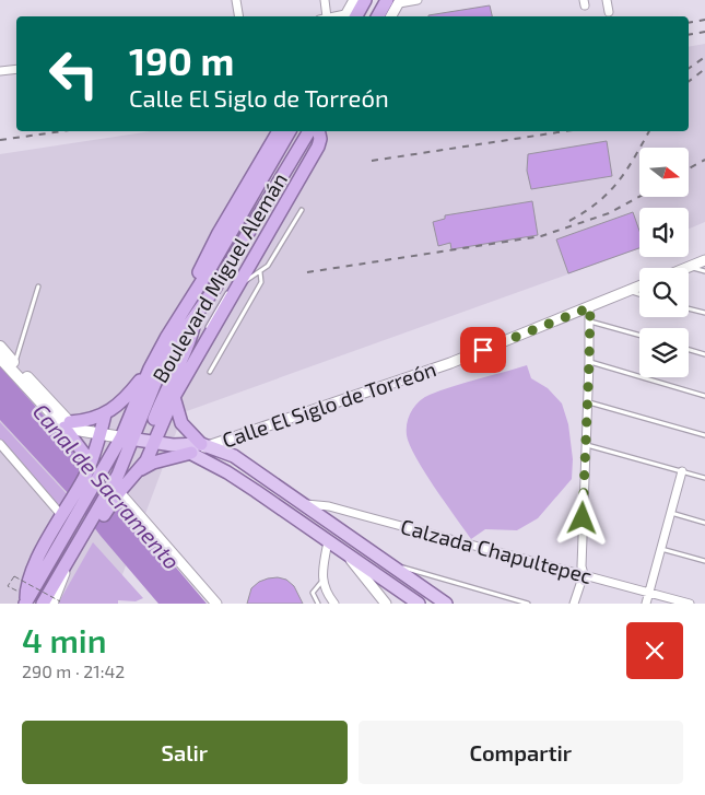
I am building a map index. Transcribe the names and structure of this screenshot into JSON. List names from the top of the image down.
{
  "streets": {
    "highway": ["Boulevard Miguel Alemán"],
    "street": ["Calle El Siglo de Torreón", "Calzada Chapultepec"]
  },
  "water": ["Canal de Sacramento"],
  "north": "right",
  "page": {
    "turn": ["190 m", "Calle El Siglo de Torreón"],
    "heading": ["4 min", "290 m · 21:42"],
    "buttons": ["Salir", "Compartir"]
  }
}
